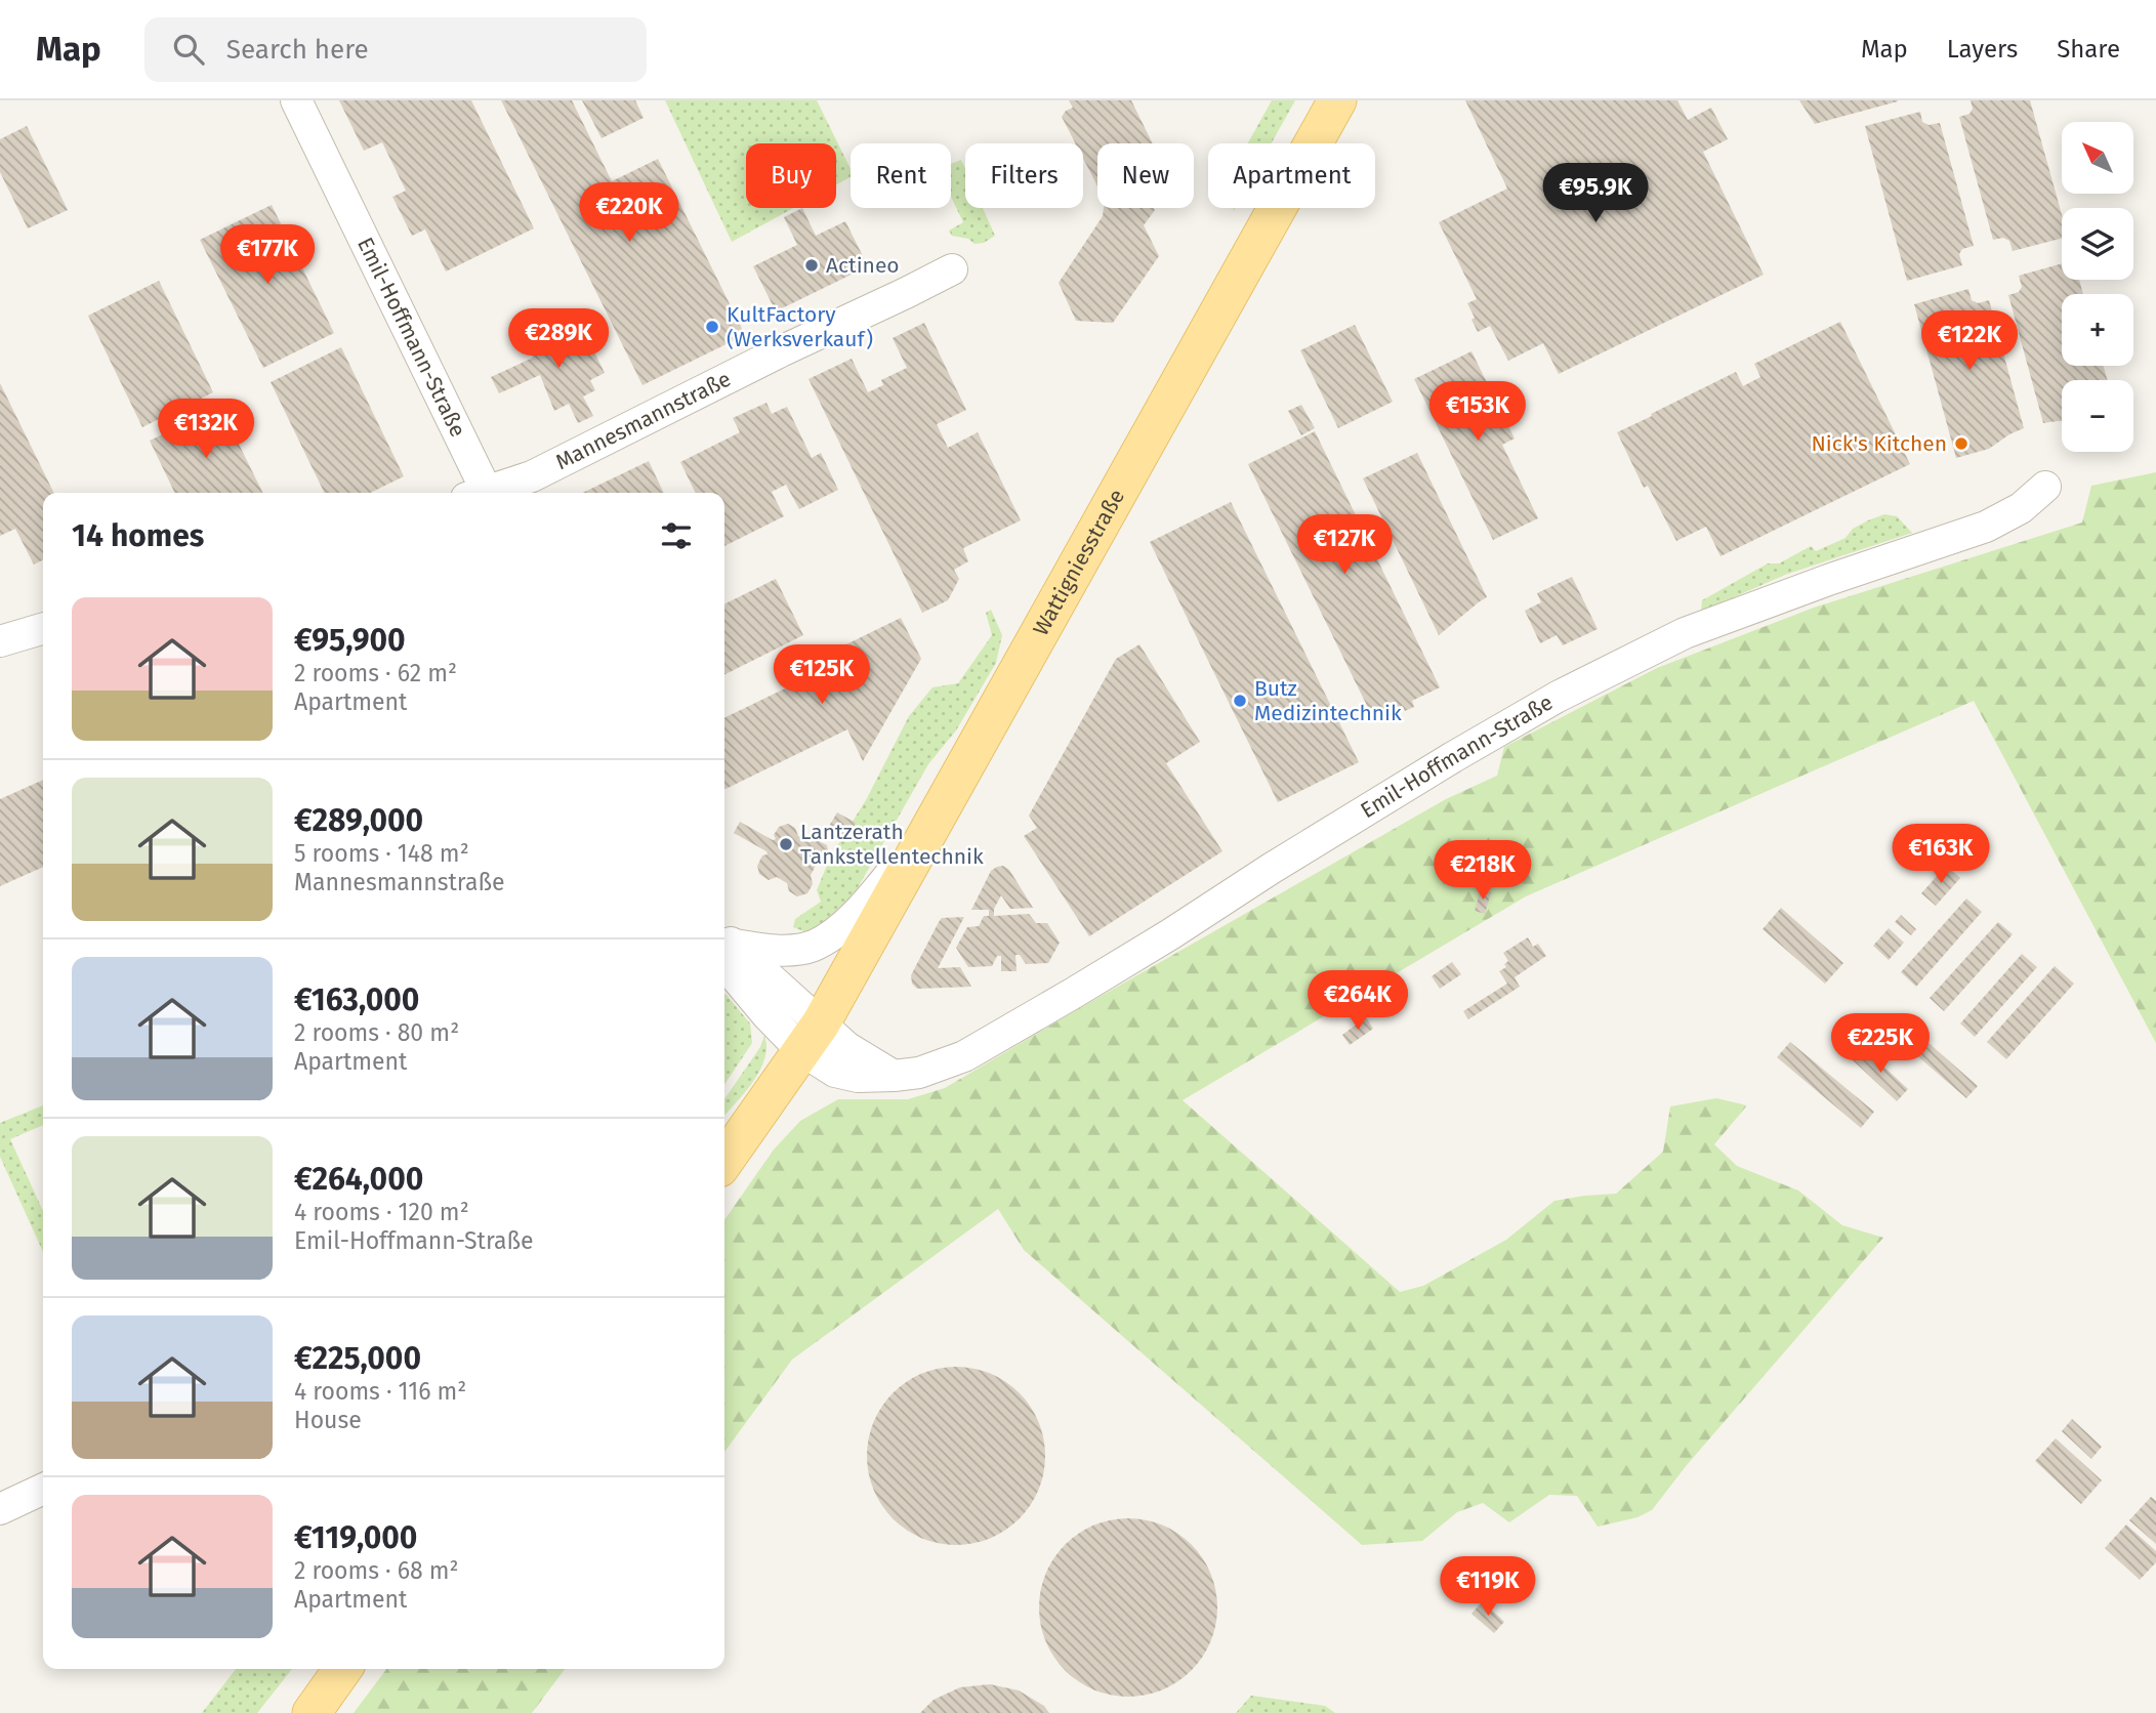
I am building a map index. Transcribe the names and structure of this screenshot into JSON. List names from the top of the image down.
{
  "streets": {
    "main road": ["Wattigniesstraße"],
    "street": ["Emil-Hoffmann-Straße", "Mannesmannstraße"]
  },
  "crossings": [
    ["Emil-Hoffmann-Straße", "Wattigniesstraße"]
  ],
  "places": [
    "Actineo",
    "KultFactory (Werksverkauf)",
    "Nick's Kitchen",
    "Butz Medizintechnik",
    "Lantzerath Tankstellentechnik"
  ],
  "north": "top left",
  "page": {
    "header": "Map",
    "search": "Search here",
    "nav": ["Map", "Layers", "Share"],
    "map_buttons": ["+", "−"],
    "chip": [
      "Buy",
      "Rent",
      "Filters",
      "New",
      "Apartment"
    ],
    "price": [
      "€95.9K",
      "€220K",
      "€177K",
      "€289K",
      "€122K",
      "€153K",
      "€132K",
      "€127K",
      "€125K",
      "€163K",
      "€218K",
      "€264K",
      "€225K",
      "€119K"
    ],
    "heading": "14 homes",
    "list": [
      {
        "name": "€95,900",
        "note": "2 rooms · 62 m² · Apartment"
      },
      {
        "name": "€289,000",
        "note": "5 rooms · 148 m² · Mannesmannstraße"
      },
      {
        "name": "€163,000",
        "note": "2 rooms · 80 m² · Apartment"
      },
      {
        "name": "€264,000",
        "note": "4 rooms · 120 m² · Emil-Hoffmann-Straße"
      },
      {
        "name": "€225,000",
        "note": "4 rooms · 116 m² · House"
      },
      {
        "name": "€119,000",
        "note": "2 rooms · 68 m² · Apartment"
      }
    ]
  }
}
